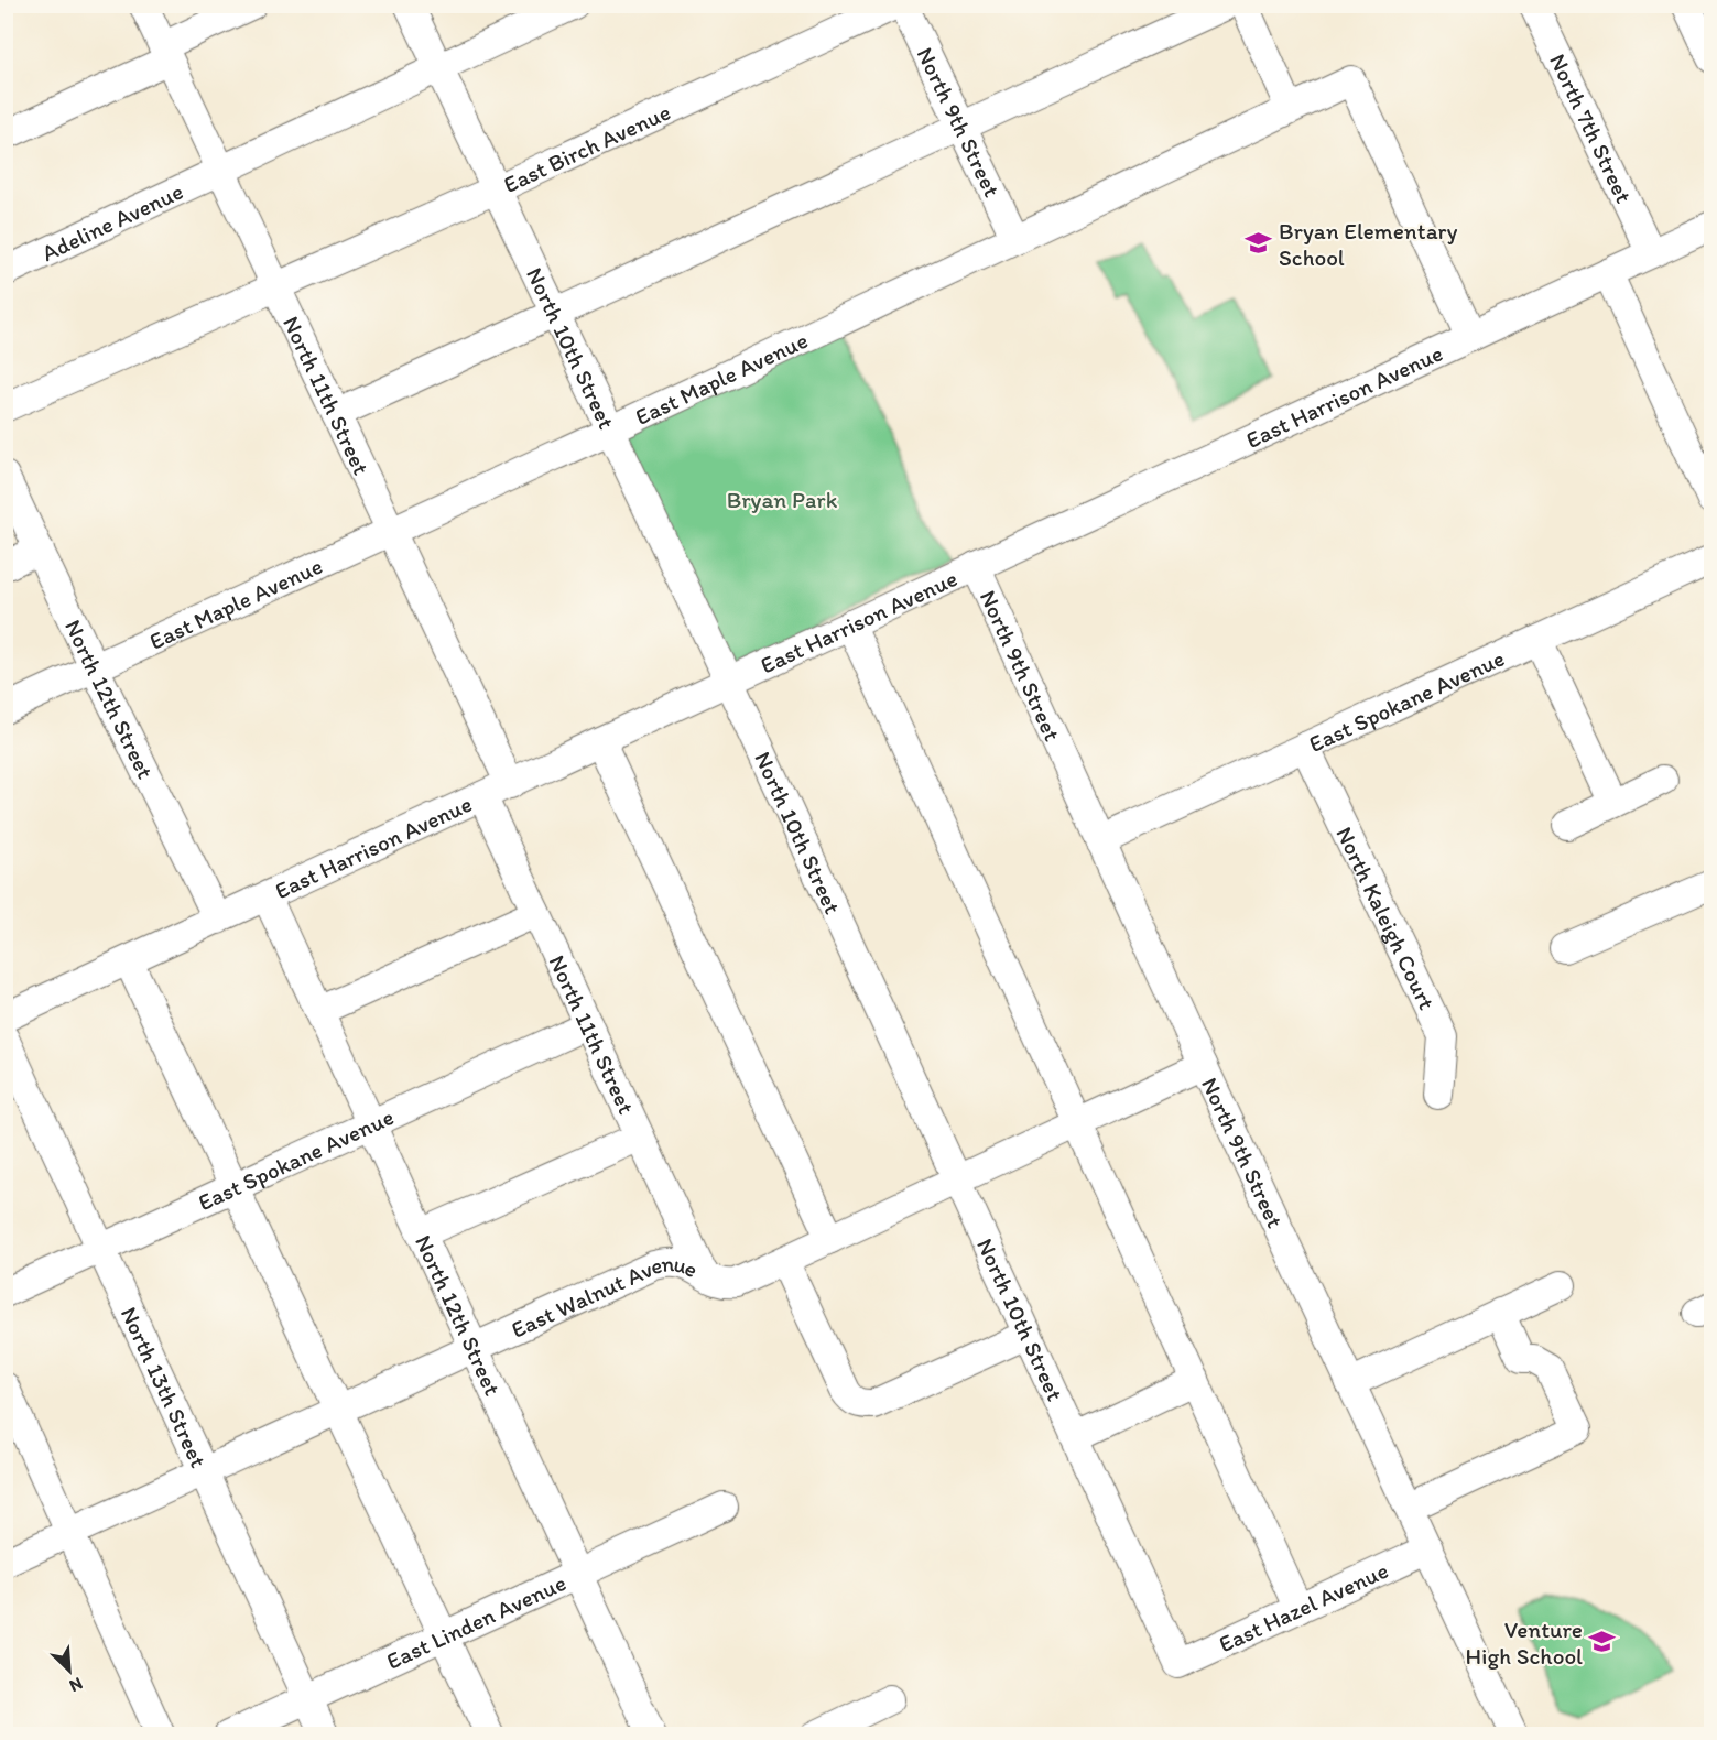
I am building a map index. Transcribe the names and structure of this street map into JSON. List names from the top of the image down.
{
  "streets": {
    "street": [
      "North 9th Street",
      "North 7th Street",
      "East Birch Avenue",
      "Adeline Avenue",
      "North 10th Street",
      "East Maple Avenue",
      "North 11th Street",
      "East Harrison Avenue",
      "North 12th Street",
      "East Spokane Avenue",
      "North Kaleigh Court",
      "East Walnut Avenue",
      "North 13th Street",
      "East Hazel Avenue",
      "East Linden Avenue"
    ]
  },
  "crossings": [
    ["North 9th Street", "East Maple Avenue"],
    ["North 9th Street", "East Harrison Avenue"],
    ["North 9th Street", "East Spokane Avenue"],
    ["North 9th Street", "East Walnut Avenue"],
    ["North 9th Street", "East Hazel Avenue"],
    ["North 7th Street", "East Harrison Avenue"],
    ["East Birch Avenue", "North 10th Street"],
    ["East Birch Avenue", "North 11th Street"],
    ["Adeline Avenue", "North 10th Street"],
    ["Adeline Avenue", "North 11th Street"],
    ["North 10th Street", "East Maple Avenue"],
    ["North 10th Street", "East Harrison Avenue"],
    ["North 10th Street", "East Walnut Avenue"],
    ["North 10th Street", "East Hazel Avenue"],
    ["East Maple Avenue", "North 11th Street"],
    ["East Maple Avenue", "East Harrison Avenue"],
    ["East Maple Avenue", "North 12th Street"],
    ["North 11th Street", "East Harrison Avenue"],
    ["North 11th Street", "East Spokane Avenue"],
    ["North 11th Street", "East Walnut Avenue"],
    ["East Harrison Avenue", "North 12th Street"],
    ["North 12th Street", "East Spokane Avenue"],
    ["North 12th Street", "East Walnut Avenue"],
    ["North 12th Street", "East Linden Avenue"],
    ["East Spokane Avenue", "North Kaleigh Court"],
    ["East Spokane Avenue", "North 13th Street"],
    ["East Walnut Avenue", "North 13th Street"],
    ["North 13th Street", "East Linden Avenue"]
  ],
  "parks": ["Bryan Park"],
  "places": {
    "school or university": ["Bryan Elementary School", "Venture High School"]
  },
  "north": "bottom right"
}
